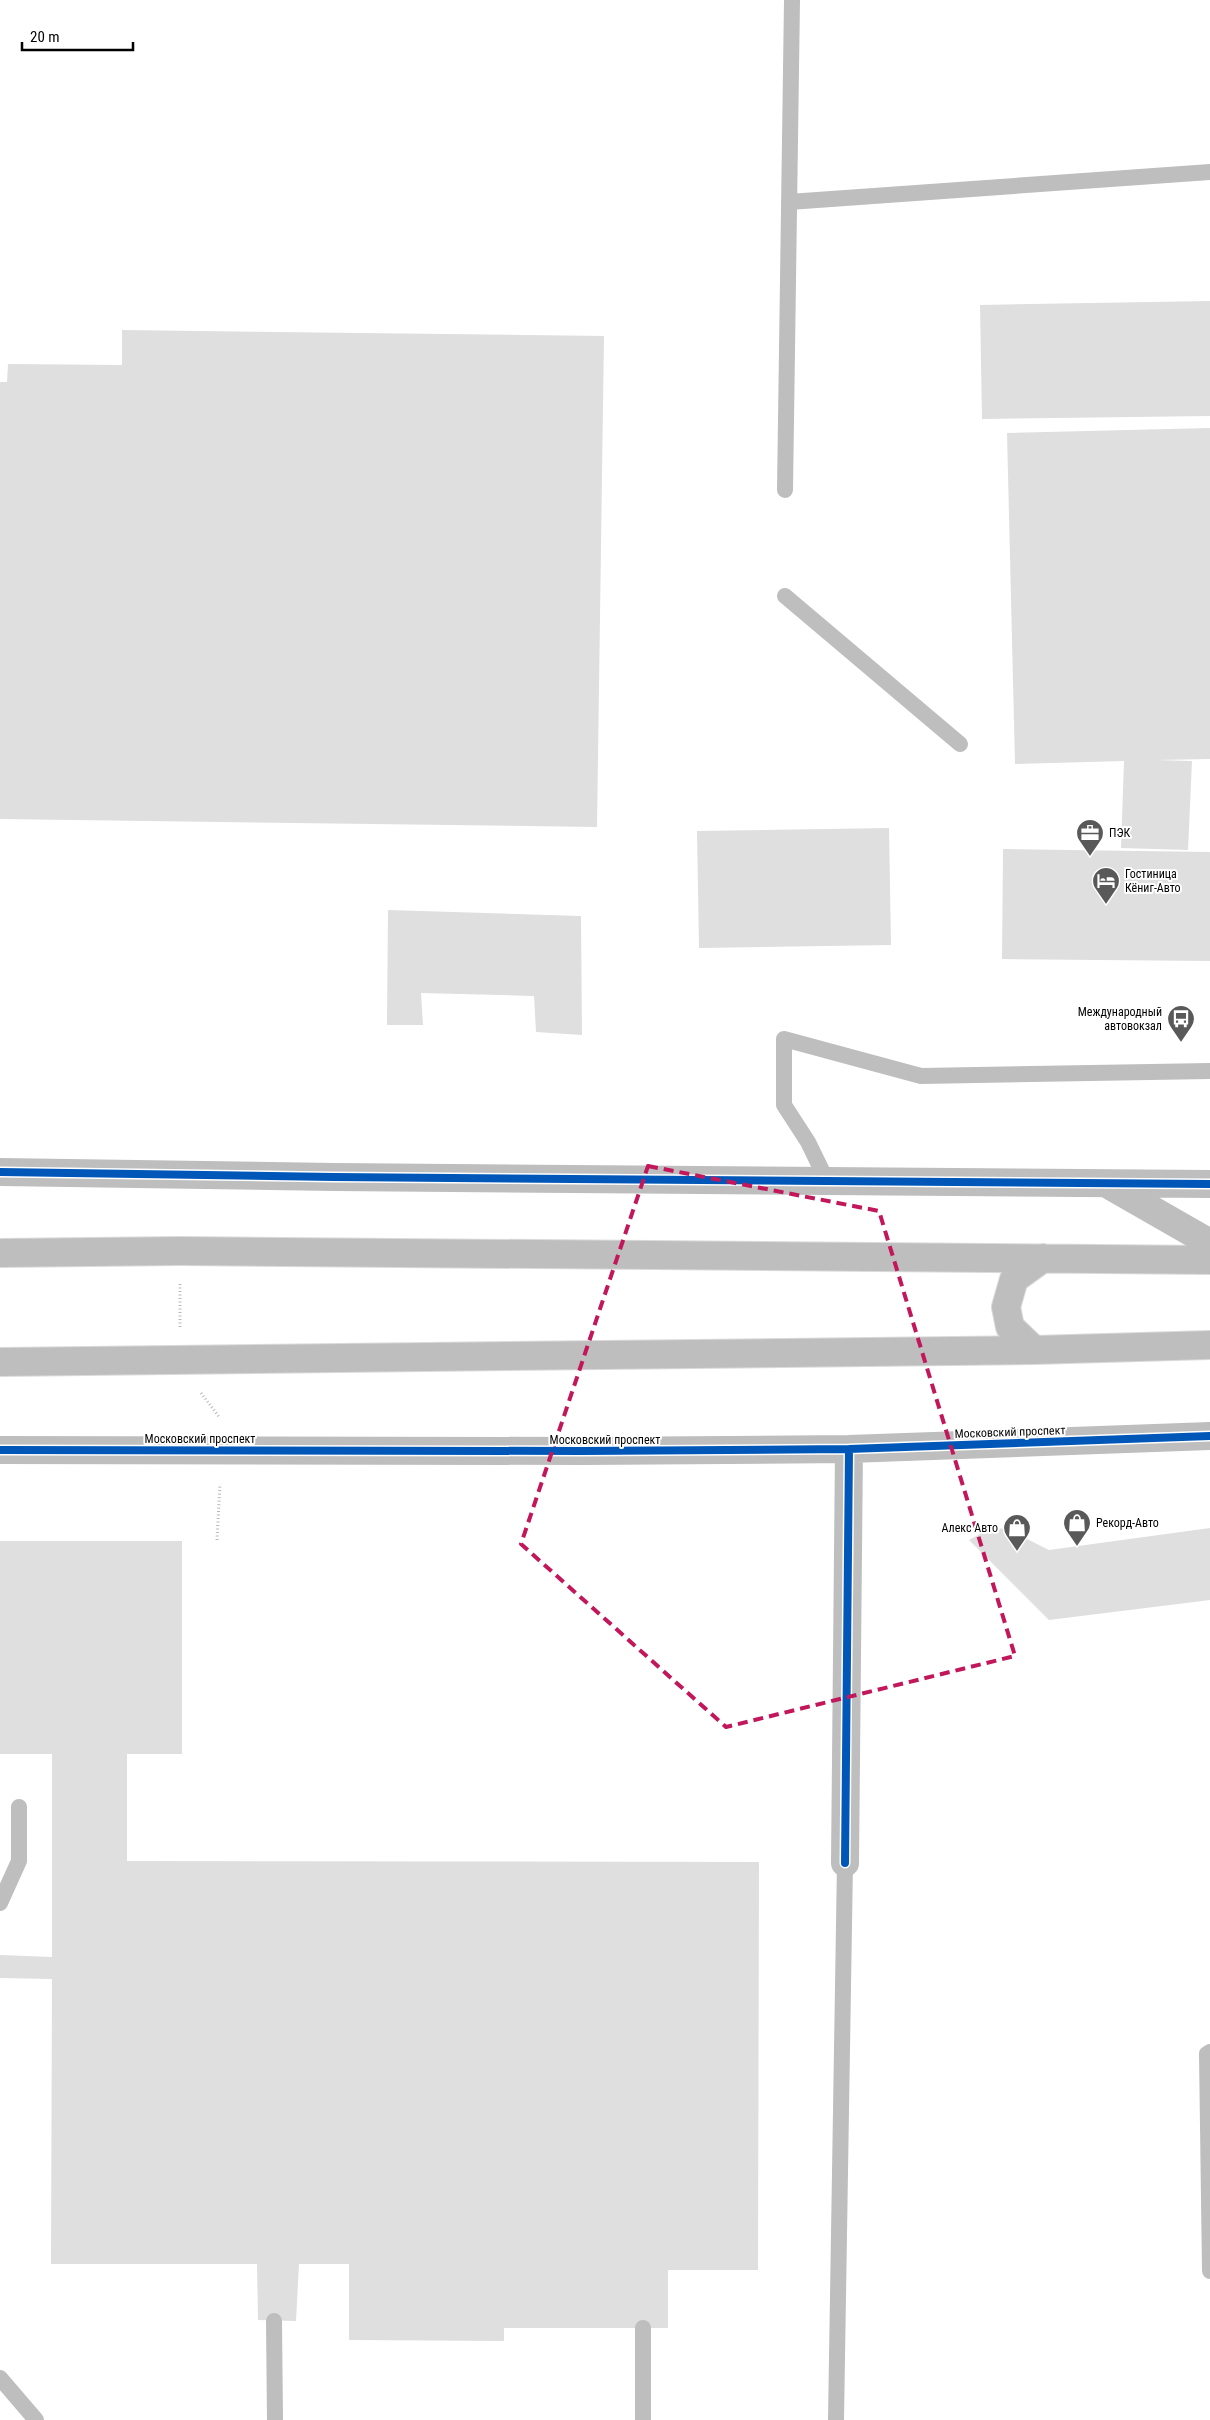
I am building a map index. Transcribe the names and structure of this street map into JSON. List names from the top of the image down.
{
  "streets": {
    "street": ["Московский проспект"]
  },
  "places": {
    "office": ["ПЭК"],
    "hotel": ["Гостиница Кёниг-Авто"],
    "bus stop": ["Международный автовокзал"],
    "shop": ["Рекорд-Авто", "Алекс Авто"]
  },
  "scale_bar": "20 m"
}
